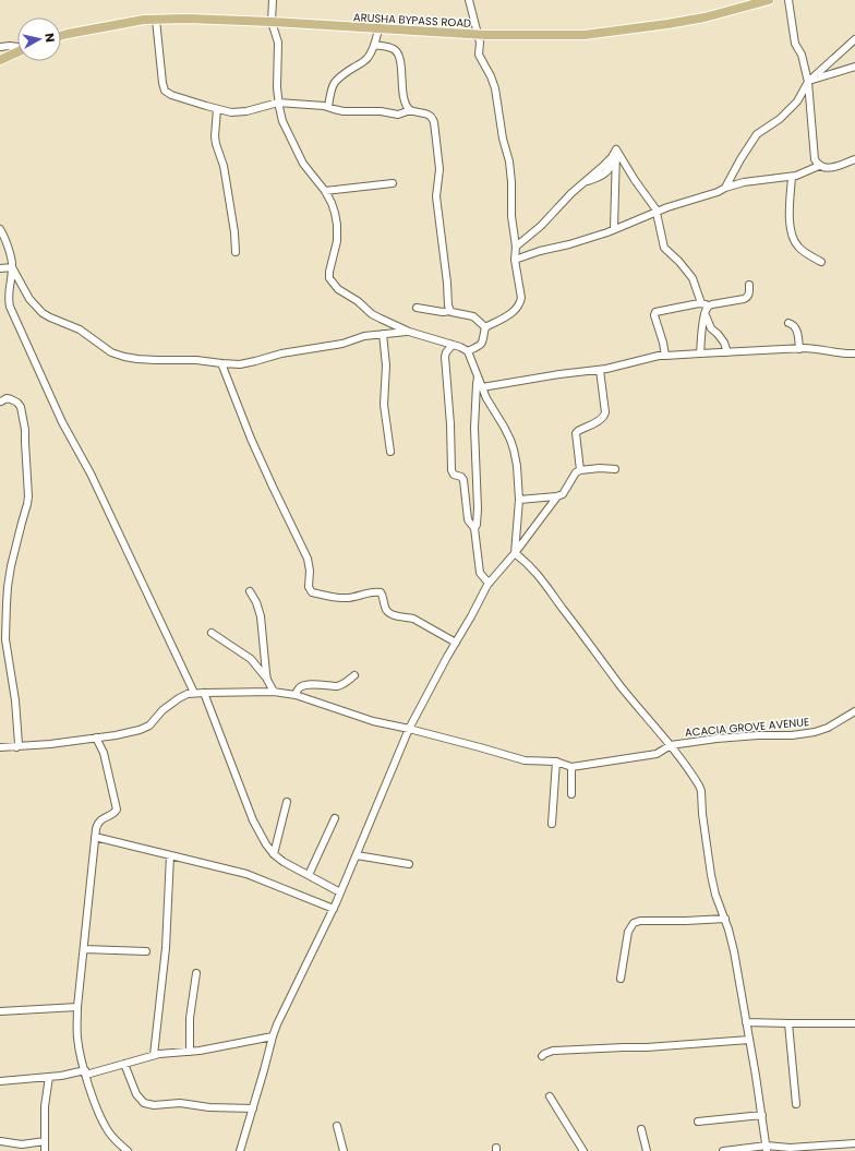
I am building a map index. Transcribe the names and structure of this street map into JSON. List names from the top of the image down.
{
  "streets": {
    "main road": ["ARUSHA BYPASS ROAD"],
    "street": ["ACACIA GROVE AVENUE"]
  },
  "north": "right"
}
